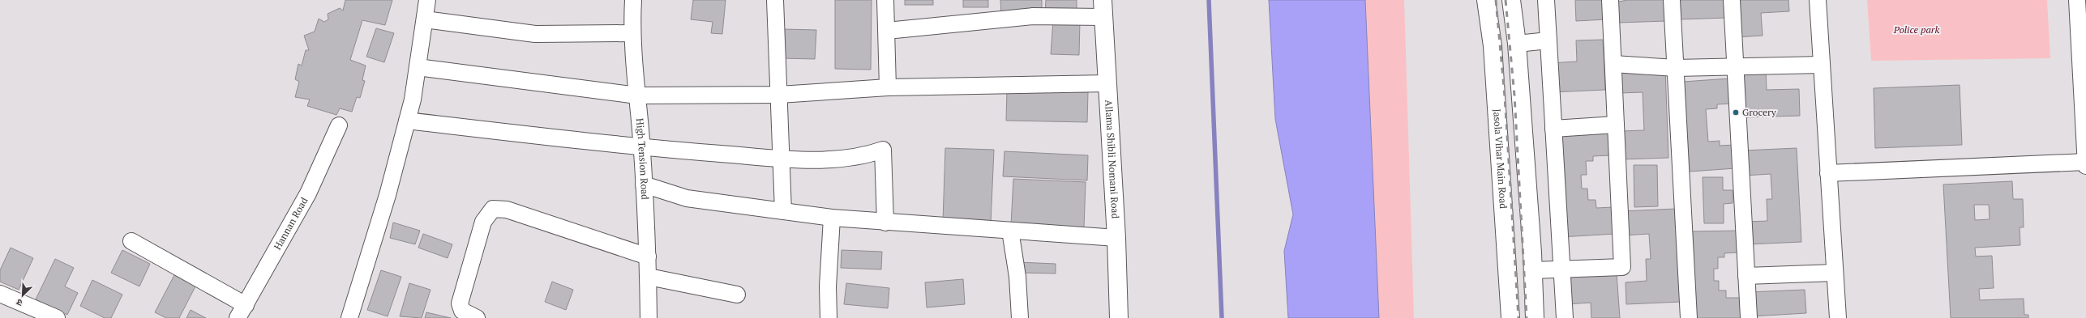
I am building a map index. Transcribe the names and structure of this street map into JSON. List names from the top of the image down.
{
  "streets": {
    "street": [
      "High Tension Road",
      "Allama Shibli Nomani Road",
      "Jasola Vihar Main Road",
      "Hannan Road"
    ]
  },
  "parks": ["Police park"],
  "places": ["Grocery"],
  "north": "bottom left"
}
